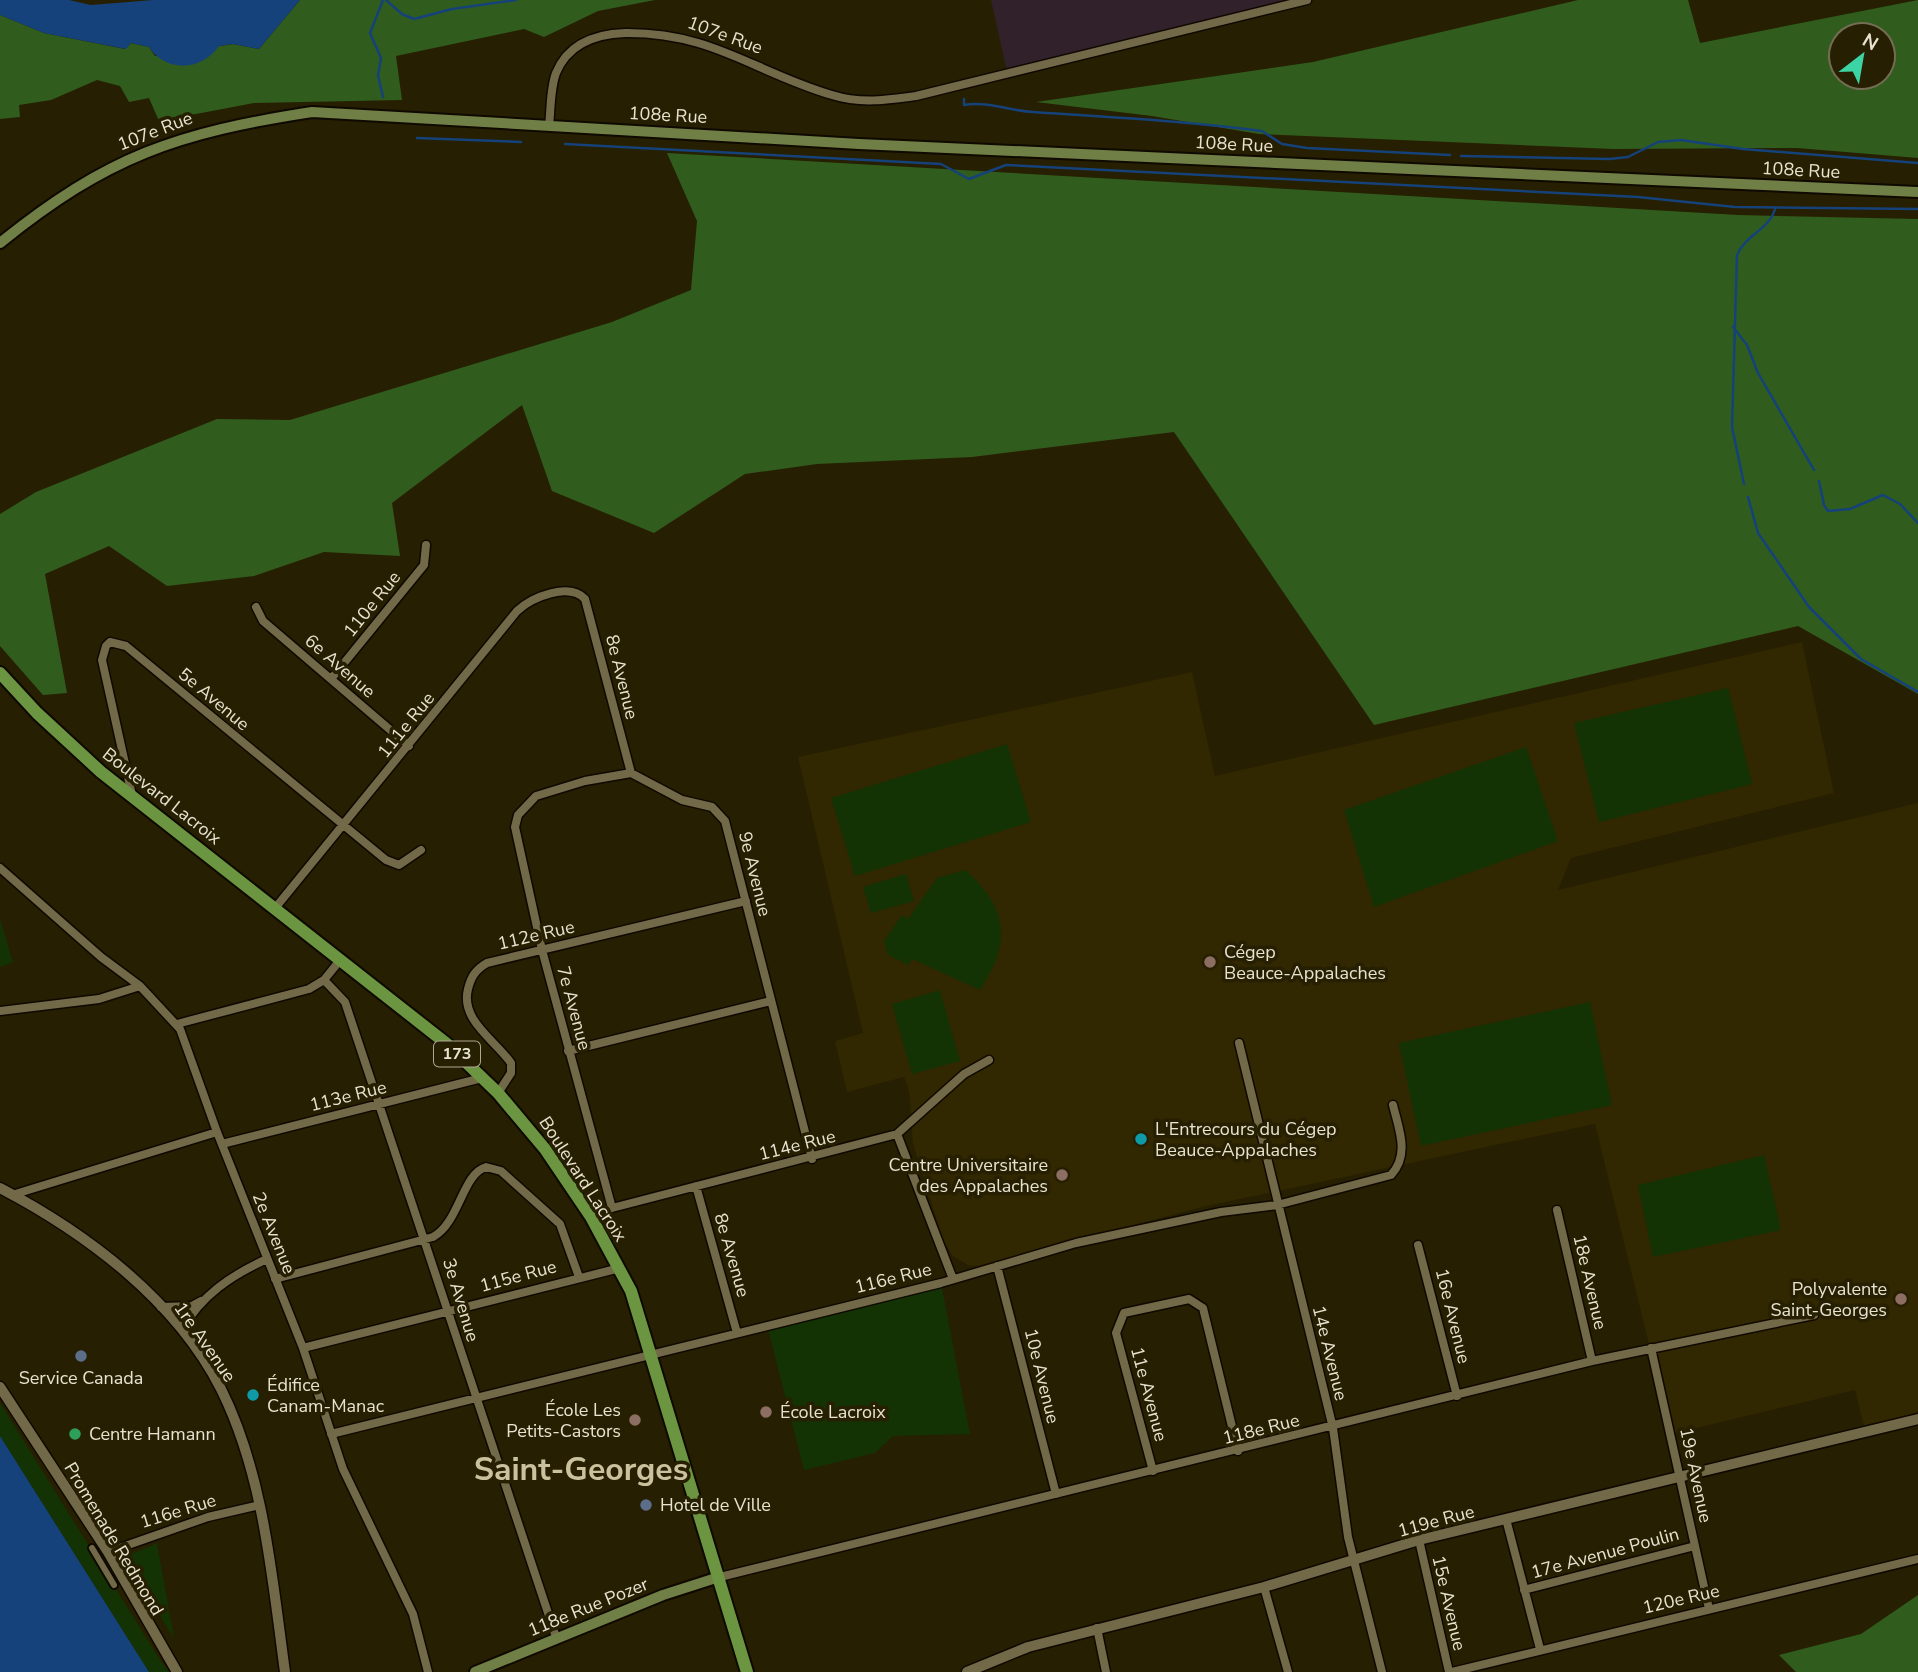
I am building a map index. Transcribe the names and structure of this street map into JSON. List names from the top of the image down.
{
  "streets": {
    "main road": [
      "107e Rue",
      "108e Rue",
      "Boulevard Lacroix",
      "173",
      "118e Rue Pozer"
    ],
    "street": [
      "110e Rue",
      "6e Avenue",
      "8e Avenue",
      "5e Avenue",
      "111e Rue",
      "9e Avenue",
      "112e Rue",
      "7e Avenue",
      "113e Rue",
      "114e Rue",
      "2e Avenue",
      "115e Rue",
      "116e Rue",
      "18e Avenue",
      "3e Avenue",
      "16e Avenue",
      "1re Avenue",
      "14e Avenue",
      "10e Avenue",
      "11e Avenue",
      "118e Rue",
      "19e Avenue",
      "119e Rue",
      "Promenade Redmond",
      "17e Avenue Poulin",
      "120e Rue",
      "15e Avenue"
    ]
  },
  "crossings": [
    ["107e Rue", "108e Rue"],
    ["110e Rue", "6e Avenue"],
    ["6e Avenue", "111e Rue"],
    ["8e Avenue", "111e Rue"],
    ["8e Avenue", "9e Avenue"],
    ["8e Avenue", "7e Avenue"],
    ["8e Avenue", "114e Rue"],
    ["8e Avenue", "116e Rue"],
    ["5e Avenue", "111e Rue"],
    ["5e Avenue", "Boulevard Lacroix"],
    ["111e Rue", "Boulevard Lacroix"],
    ["Boulevard Lacroix", "112e Rue"],
    ["Boulevard Lacroix", "113e Rue"],
    ["Boulevard Lacroix", "114e Rue"],
    ["Boulevard Lacroix", "115e Rue"],
    ["Boulevard Lacroix", "116e Rue"],
    ["Boulevard Lacroix", "118e Rue"],
    ["Boulevard Lacroix", "118e Rue Pozer"],
    ["9e Avenue", "112e Rue"],
    ["9e Avenue", "7e Avenue"],
    ["9e Avenue", "114e Rue"],
    ["112e Rue", "7e Avenue"],
    ["7e Avenue", "114e Rue"],
    ["113e Rue", "2e Avenue"],
    ["113e Rue", "3e Avenue"],
    ["2e Avenue", "115e Rue"],
    ["2e Avenue", "116e Rue"],
    ["115e Rue", "3e Avenue"],
    ["116e Rue", "3e Avenue"],
    ["116e Rue", "1re Avenue"],
    ["116e Rue", "14e Avenue"],
    ["116e Rue", "10e Avenue"],
    ["116e Rue", "Promenade Redmond"],
    ["18e Avenue", "118e Rue"],
    ["3e Avenue", "118e Rue Pozer"],
    ["16e Avenue", "118e Rue"],
    ["14e Avenue", "118e Rue"],
    ["14e Avenue", "119e Rue"],
    ["10e Avenue", "118e Rue"],
    ["11e Avenue", "118e Rue"],
    ["118e Rue", "19e Avenue"],
    ["118e Rue", "118e Rue Pozer"],
    ["19e Avenue", "119e Rue"],
    ["19e Avenue", "17e Avenue Poulin"],
    ["19e Avenue", "120e Rue"],
    ["119e Rue", "15e Avenue"],
    ["120e Rue", "15e Avenue"]
  ],
  "districts": ["Saint-Georges"],
  "places": [
    "Cégep Beauce-Appalaches",
    "L'Entrecours du Cégep Beauce-Appalaches",
    "Centre Universitaire des Appalaches",
    "Polyvalente Saint-Georges",
    "Service Canada",
    "Édifice Canam-Manac",
    "École Lacroix",
    "École Les Petits-Castors",
    "Centre Hamann",
    "Hotel de Ville"
  ],
  "north": "top right"
}
